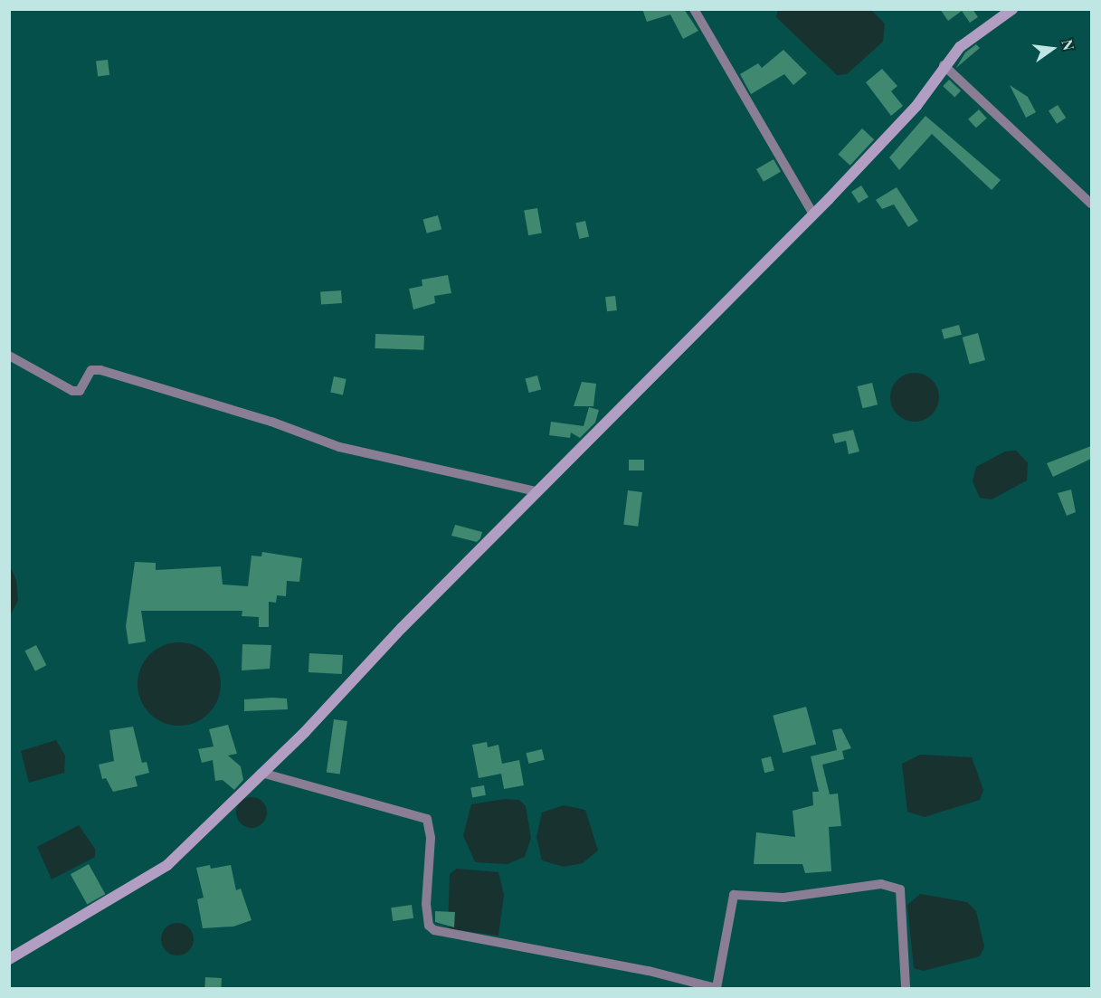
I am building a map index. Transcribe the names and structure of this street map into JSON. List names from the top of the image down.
{
  "north": "right"
}
